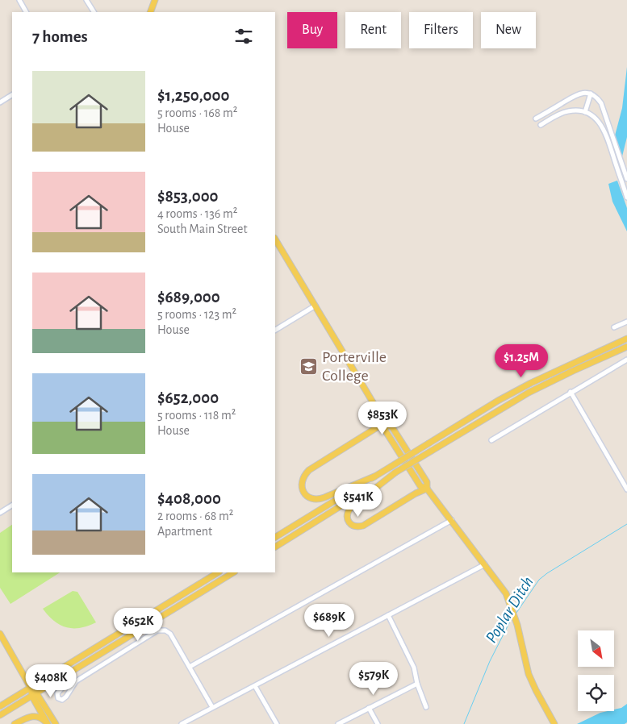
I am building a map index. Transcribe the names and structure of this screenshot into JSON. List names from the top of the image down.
{
  "water": ["Poplar Ditch"],
  "places": {
    "school or university": ["Porterville College"]
  },
  "north": "bottom right",
  "page": {
    "chip": [
      "Buy",
      "Rent",
      "Filters",
      "New"
    ],
    "heading": "7 homes",
    "list": [
      {
        "name": "$1,250,000",
        "note": "5 rooms · 168 m² · House"
      },
      {
        "name": "$853,000",
        "note": "4 rooms · 136 m² · South Main Street"
      },
      {
        "name": "$689,000",
        "note": "5 rooms · 123 m² · House"
      },
      {
        "name": "$652,000",
        "note": "5 rooms · 118 m² · House"
      },
      {
        "name": "$408,000",
        "note": "2 rooms · 68 m² · Apartment"
      }
    ],
    "price": [
      "$1.25M",
      "$853K",
      "$541K",
      "$689K",
      "$652K",
      "$579K",
      "$408K"
    ]
  }
}
